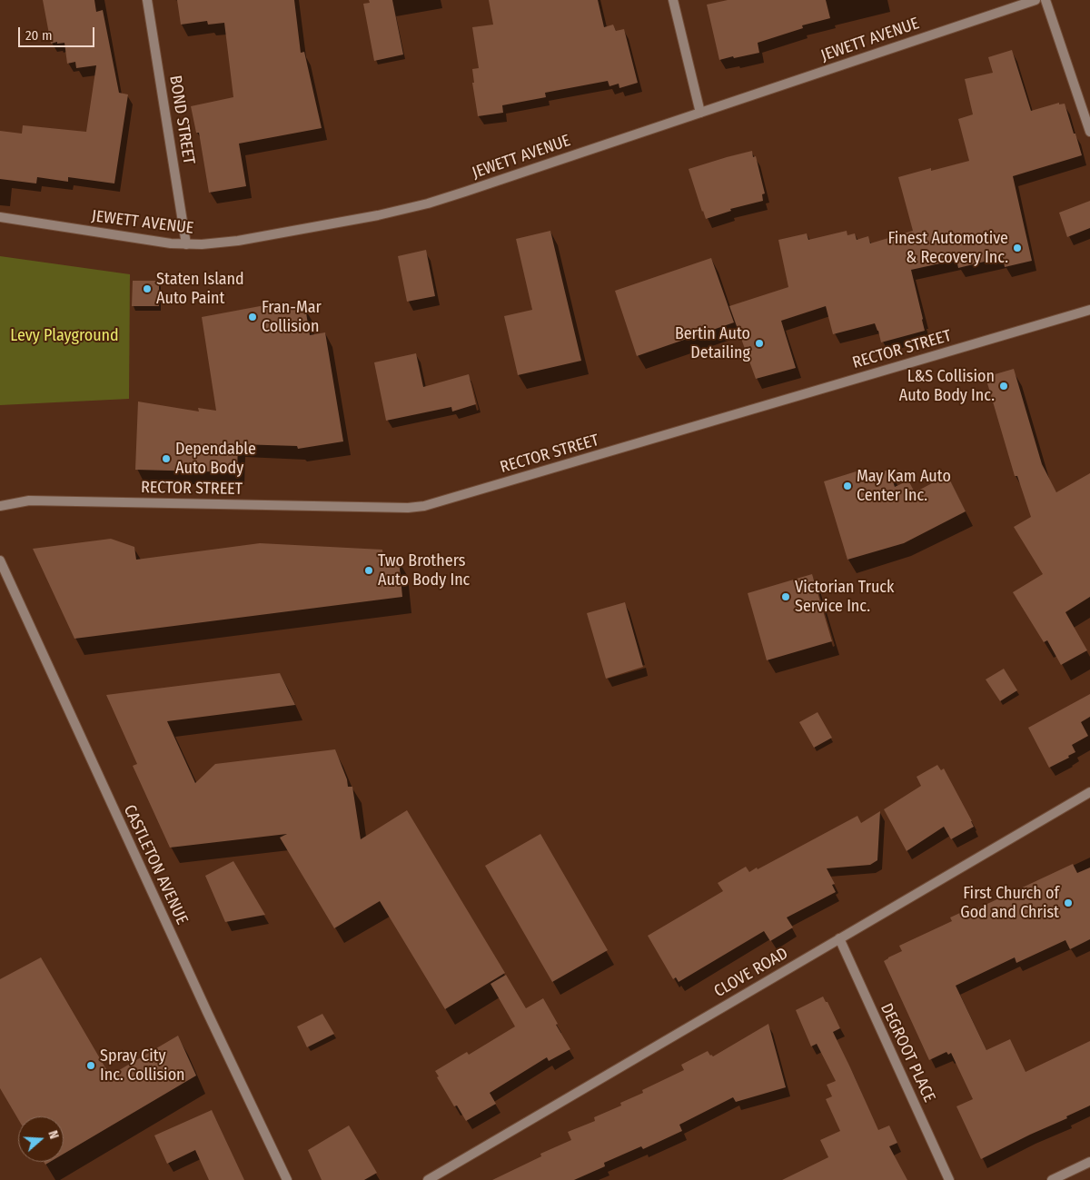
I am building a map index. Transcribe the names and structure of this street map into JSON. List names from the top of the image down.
{
  "streets": {
    "street": [
      "JEWETT AVENUE",
      "BOND STREET",
      "RECTOR STREET",
      "CASTLETON AVENUE",
      "CLOVE ROAD",
      "DEGROOT PLACE"
    ]
  },
  "crossings": [
    ["JEWETT AVENUE", "BOND STREET"],
    ["CLOVE ROAD", "DEGROOT PLACE"]
  ],
  "parks": ["Levy Playground"],
  "places": [
    "Finest Automotive & Recovery Inc.",
    "Staten Island Auto Paint",
    "Fran-Mar Collision",
    "Bertin Auto Detailing",
    "L&S Collision Auto Body Inc.",
    "Dependable Auto Body",
    "May Kam Auto Center Inc.",
    "Two Brothers Auto Body Inc",
    "Victorian Truck Service Inc.",
    "First Church of God and Christ",
    "Spray City Inc. Collision"
  ],
  "scale_bar": "20 m",
  "north": "right"
}
